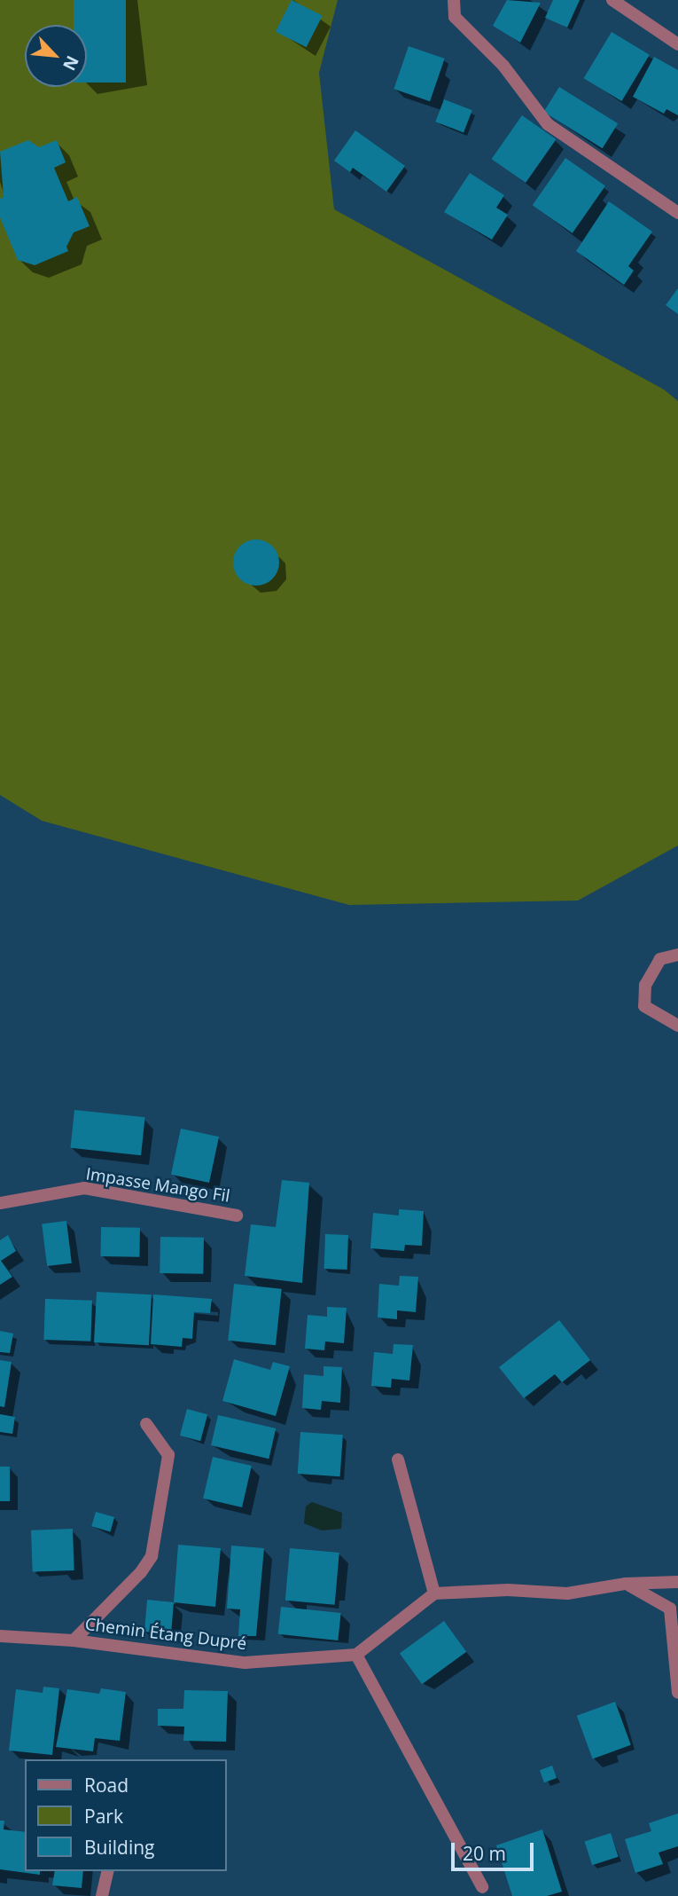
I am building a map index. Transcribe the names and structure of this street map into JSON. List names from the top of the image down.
{
  "streets": {
    "street": ["Impasse Mango Fil", "Chemin Étang Dupré"]
  },
  "legend": ["Road", "Park", "Building"],
  "scale_bar": "20 m",
  "north": "bottom right"
}
